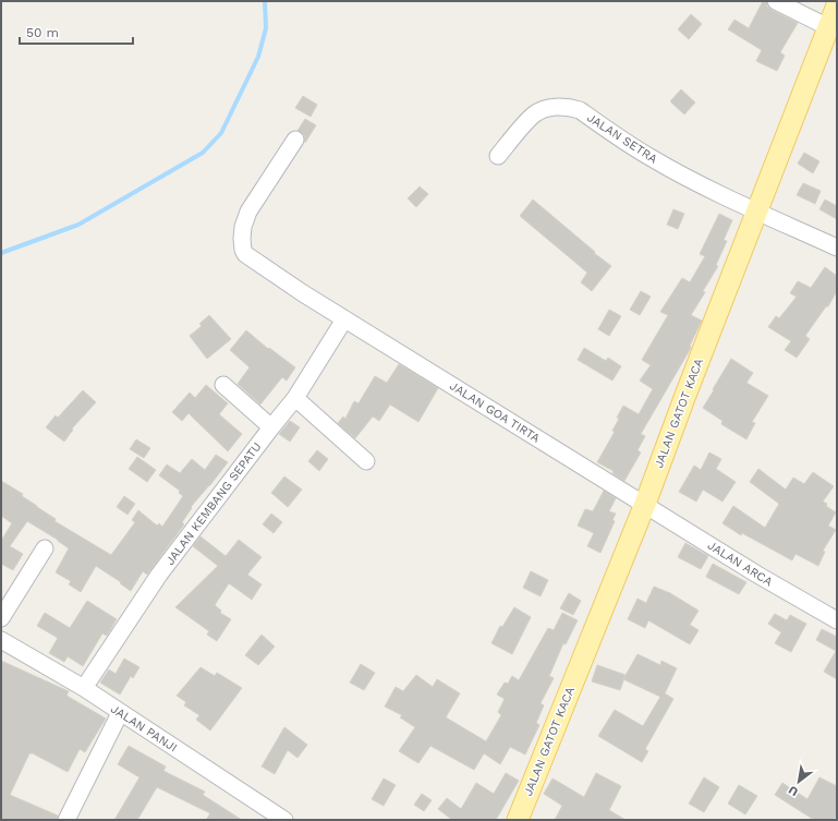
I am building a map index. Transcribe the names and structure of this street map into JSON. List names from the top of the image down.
{
  "streets": {
    "main road": ["JALAN GATOT KACA"],
    "street": [
      "JALAN SETRA",
      "JALAN GOA TIRTA",
      "JALAN KEMBANG SEPATU",
      "JALAN ARCA",
      "JALAN PANJI"
    ]
  },
  "crossings": [
    ["JALAN SETRA", "JALAN GATOT KACA"],
    ["JALAN GOA TIRTA", "JALAN GATOT KACA"],
    ["JALAN GOA TIRTA", "JALAN KEMBANG SEPATU"],
    ["JALAN GOA TIRTA", "JALAN ARCA"],
    ["JALAN GATOT KACA", "JALAN ARCA"],
    ["JALAN KEMBANG SEPATU", "JALAN PANJI"]
  ],
  "scale_bar": "50 m",
  "north": "bottom left"
}
